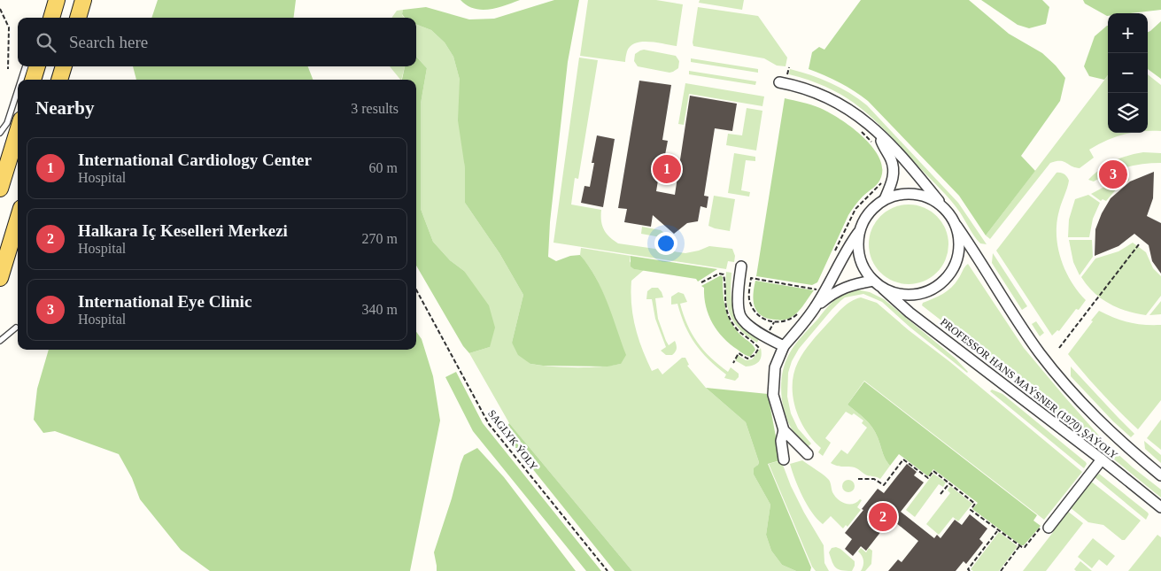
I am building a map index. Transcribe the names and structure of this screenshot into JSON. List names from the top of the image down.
{
  "streets": {
    "street": ["PROFESSOR HANS MAÝSNER (1970) ŞAÝOLY"],
    "path": ["SAGLYK ÝOLY"]
  },
  "page": {
    "map_buttons": ["+", "−"],
    "search": "Search here",
    "heading": ["Nearby", "3 results"],
    "list": [
      {
        "mark": "1",
        "name": "International Cardiology Center",
        "note": "Hospital",
        "value": "60 m"
      },
      {
        "mark": "2",
        "name": "Halkara Iç Keselleri Merkezi",
        "note": "Hospital",
        "value": "270 m"
      },
      {
        "mark": "3",
        "name": "International Eye Clinic",
        "note": "Hospital",
        "value": "340 m"
      }
    ],
    "pins": ["1", "3", "2"]
  }
}
